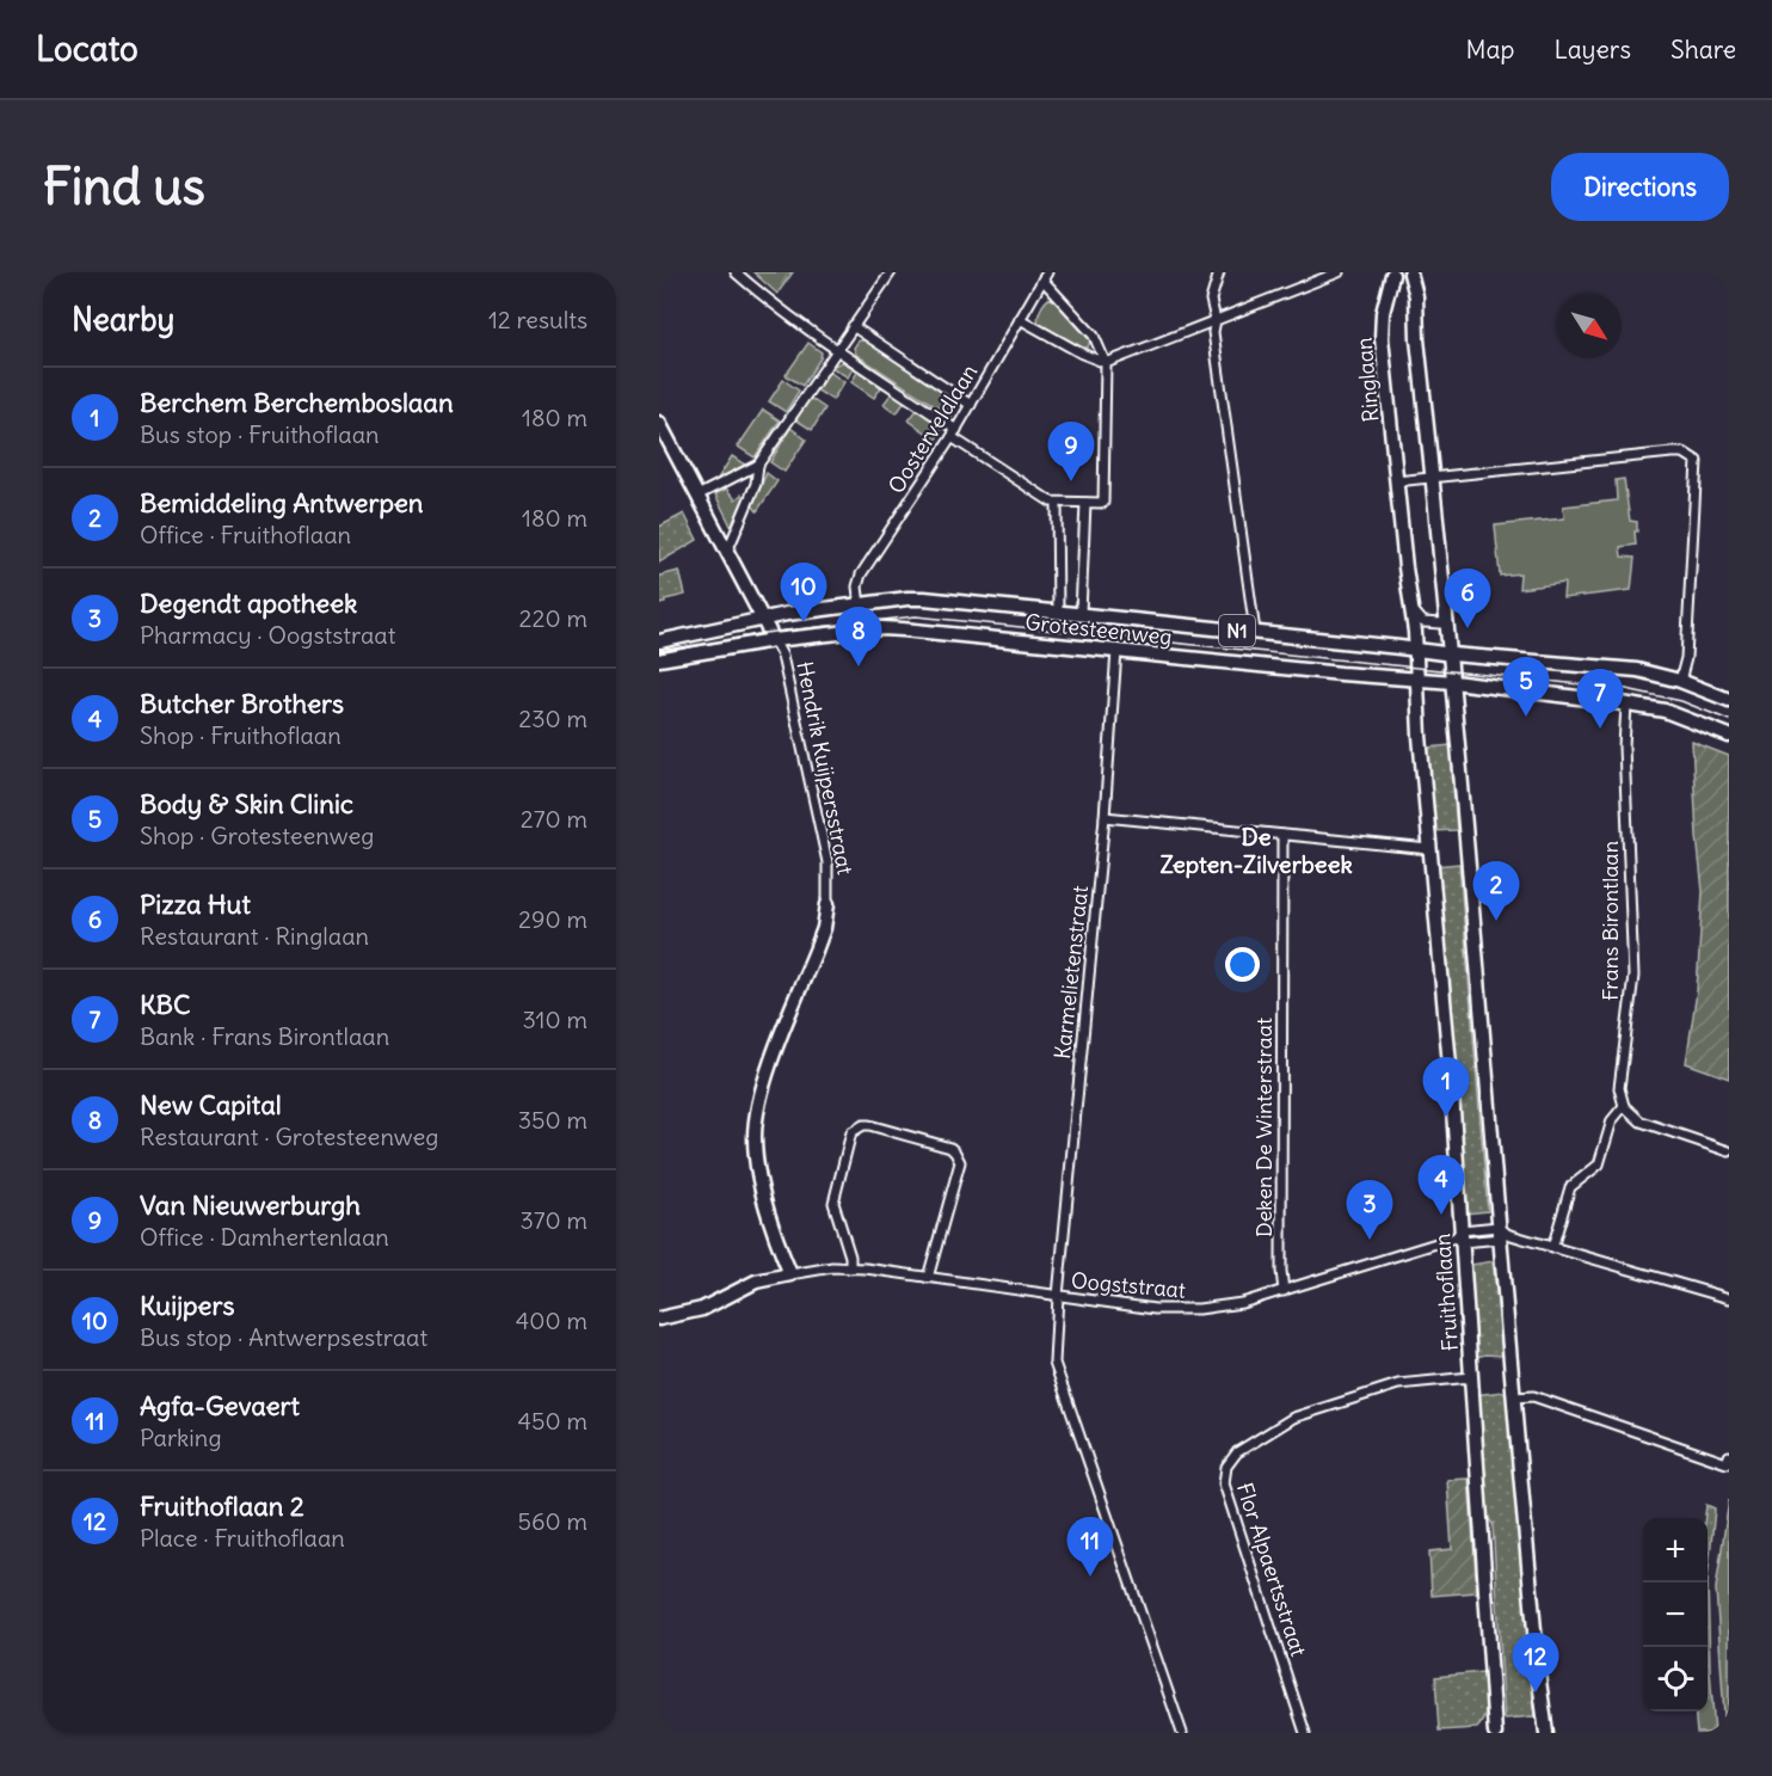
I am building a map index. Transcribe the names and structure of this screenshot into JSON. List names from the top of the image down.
{
  "streets": {
    "street": [
      "Ringlaan",
      "Oosterveldlaan",
      "Grotesteenweg",
      "N1",
      "Hendrik Kuijpersstraat",
      "Frans Birontlaan",
      "Karmelietenstraat",
      "Deken De Winterstraat",
      "Oogststraat",
      "Fruithoflaan",
      "Flor Alpaertsstraat"
    ]
  },
  "crossings": [
    ["Ringlaan", "Grotesteenweg"],
    ["Ringlaan", "N1"],
    ["Ringlaan", "Fruithoflaan"],
    ["Oosterveldlaan", "N1"],
    ["Grotesteenweg", "N1"],
    ["Grotesteenweg", "Hendrik Kuijpersstraat"],
    ["Grotesteenweg", "Karmelietenstraat"],
    ["Grotesteenweg", "Fruithoflaan"],
    ["N1", "Hendrik Kuijpersstraat"],
    ["N1", "Frans Birontlaan"],
    ["N1", "Fruithoflaan"],
    ["Hendrik Kuijpersstraat", "Oogststraat"],
    ["Karmelietenstraat", "Oogststraat"],
    ["Deken De Winterstraat", "Oogststraat"],
    ["Oogststraat", "Fruithoflaan"],
    ["Fruithoflaan", "Flor Alpaertsstraat"]
  ],
  "districts": ["De Zepten-Zilverbeek"],
  "north": "bottom right",
  "page": {
    "header": "Locato",
    "nav": ["Map", "Layers", "Share"],
    "buttons": "Directions",
    "title": "Find us",
    "heading": ["Nearby", "12 results"],
    "list": [
      {
        "mark": "1",
        "name": "Berchem Berchemboslaan",
        "note": "Bus stop · Fruithoflaan",
        "value": "180 m"
      },
      {
        "mark": "2",
        "name": "Bemiddeling Antwerpen",
        "note": "Office · Fruithoflaan",
        "value": "180 m"
      },
      {
        "mark": "3",
        "name": "Degendt apotheek",
        "note": "Pharmacy · Oogststraat",
        "value": "220 m"
      },
      {
        "mark": "4",
        "name": "Butcher Brothers",
        "note": "Shop · Fruithoflaan",
        "value": "230 m"
      },
      {
        "mark": "5",
        "name": "Body & Skin Clinic",
        "note": "Shop · Grotesteenweg",
        "value": "270 m"
      },
      {
        "mark": "6",
        "name": "Pizza Hut",
        "note": "Restaurant · Ringlaan",
        "value": "290 m"
      },
      {
        "mark": "7",
        "name": "KBC",
        "note": "Bank · Frans Birontlaan",
        "value": "310 m"
      },
      {
        "mark": "8",
        "name": "New Capital",
        "note": "Restaurant · Grotesteenweg",
        "value": "350 m"
      },
      {
        "mark": "9",
        "name": "Van Nieuwerburgh",
        "note": "Office · Damhertenlaan",
        "value": "370 m"
      },
      {
        "mark": "10",
        "name": "Kuijpers",
        "note": "Bus stop · Antwerpsestraat",
        "value": "400 m"
      },
      {
        "mark": "11",
        "name": "Agfa-Gevaert",
        "note": "Parking",
        "value": "450 m"
      },
      {
        "mark": "12",
        "name": "Fruithoflaan 2",
        "note": "Place · Fruithoflaan",
        "value": "560 m"
      }
    ],
    "pins": [
      "9",
      "10",
      "6",
      "8",
      "5",
      "7",
      "2",
      "1",
      "4",
      "3",
      "11",
      "12"
    ],
    "map_buttons": ["+", "−"]
  }
}
